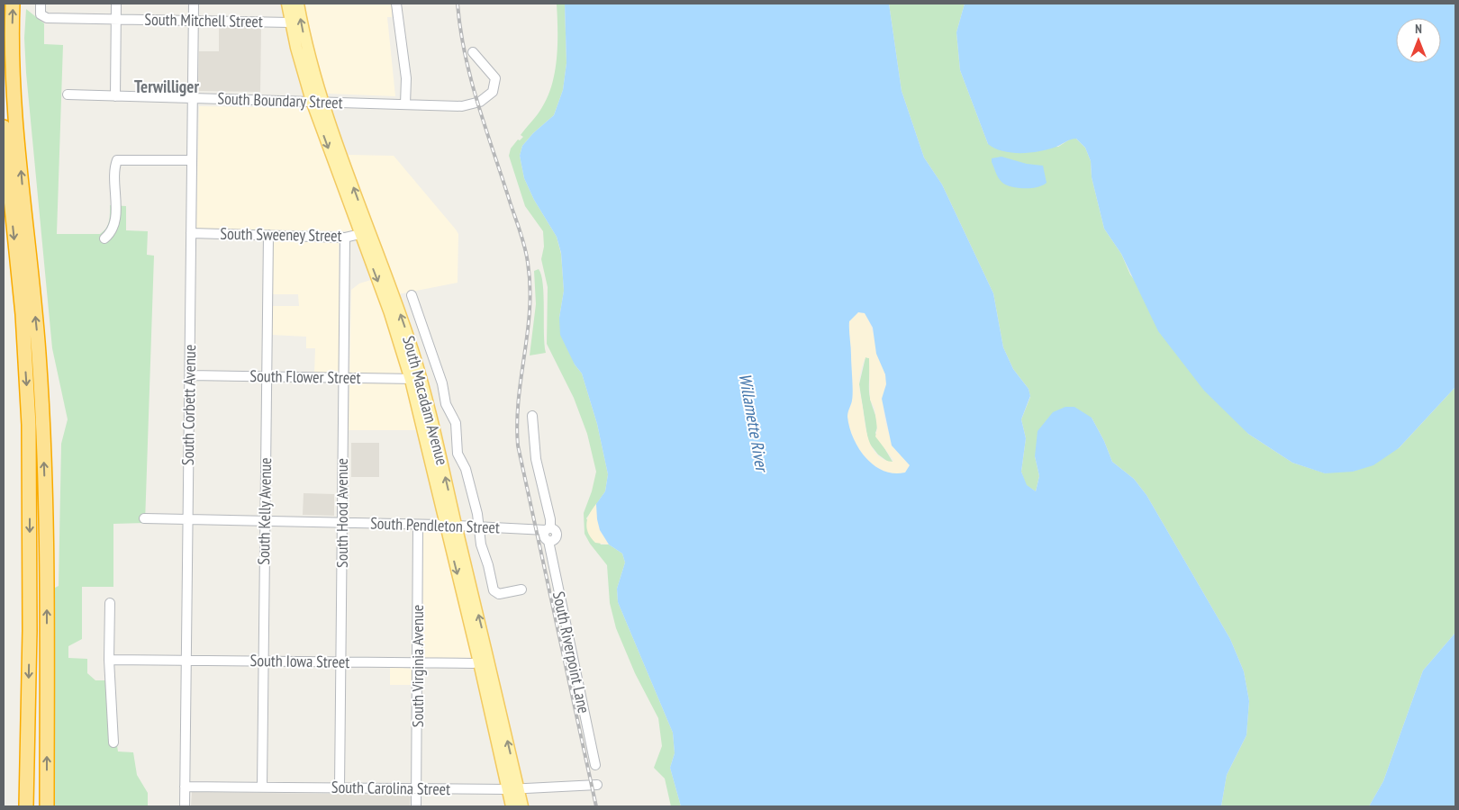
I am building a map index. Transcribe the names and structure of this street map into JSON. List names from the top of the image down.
{
  "streets": {
    "main road": ["South Macadam Avenue"],
    "street": [
      "South Mitchell Street",
      "South Boundary Street",
      "South Sweeney Street",
      "South Flower Street",
      "South Corbett Avenue",
      "South Kelly Avenue",
      "South Hood Avenue",
      "South Pendleton Street",
      "South Riverpoint Lane",
      "South Iowa Street",
      "South Virginia Avenue",
      "South Carolina Street"
    ]
  },
  "crossings": [
    ["South Mitchell Street", "South Macadam Avenue"],
    ["South Mitchell Street", "South Corbett Avenue"],
    ["South Boundary Street", "South Macadam Avenue"],
    ["South Boundary Street", "South Corbett Avenue"],
    ["South Sweeney Street", "South Macadam Avenue"],
    ["South Sweeney Street", "South Corbett Avenue"],
    ["South Sweeney Street", "South Kelly Avenue"],
    ["South Sweeney Street", "South Hood Avenue"],
    ["South Flower Street", "South Macadam Avenue"],
    ["South Flower Street", "South Corbett Avenue"],
    ["South Flower Street", "South Kelly Avenue"],
    ["South Flower Street", "South Hood Avenue"],
    ["South Macadam Avenue", "South Pendleton Street"],
    ["South Macadam Avenue", "South Iowa Street"],
    ["South Macadam Avenue", "South Carolina Street"],
    ["South Corbett Avenue", "South Pendleton Street"],
    ["South Corbett Avenue", "South Iowa Street"],
    ["South Corbett Avenue", "South Carolina Street"],
    ["South Kelly Avenue", "South Pendleton Street"],
    ["South Kelly Avenue", "South Iowa Street"],
    ["South Kelly Avenue", "South Carolina Street"],
    ["South Hood Avenue", "South Pendleton Street"],
    ["South Hood Avenue", "South Iowa Street"],
    ["South Hood Avenue", "South Carolina Street"],
    ["South Pendleton Street", "South Riverpoint Lane"],
    ["South Pendleton Street", "South Virginia Avenue"],
    ["South Iowa Street", "South Virginia Avenue"],
    ["South Virginia Avenue", "South Carolina Street"]
  ],
  "districts": ["Terwilliger"],
  "water": ["Willamette River"],
  "north": "top"
}
